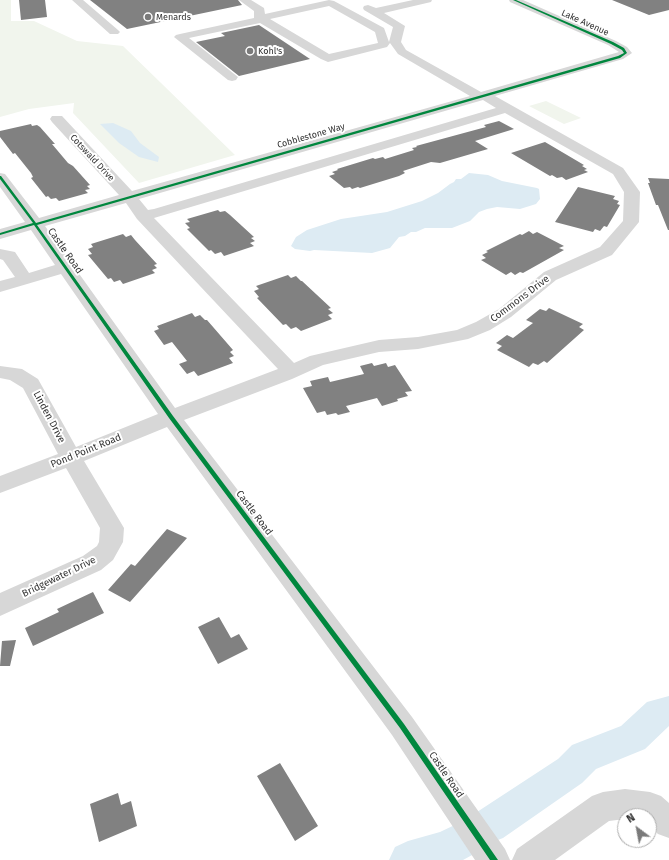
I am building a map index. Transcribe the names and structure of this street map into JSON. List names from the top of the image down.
{
  "streets": {
    "street": [
      "Lake Avenue",
      "Cobblestone Way",
      "Cotswald Drive",
      "Castle Road",
      "Commons Drive",
      "Linden Drive",
      "Pond Point Road",
      "Bridgewater Drive"
    ]
  },
  "crossings": [
    ["Lake Avenue", "Cobblestone Way"],
    ["Cobblestone Way", "Cotswald Drive"],
    ["Cobblestone Way", "Castle Road"],
    ["Cobblestone Way", "Commons Drive"],
    ["Castle Road", "Commons Drive"],
    ["Castle Road", "Pond Point Road"],
    ["Commons Drive", "Pond Point Road"],
    ["Linden Drive", "Pond Point Road"],
    ["Linden Drive", "Bridgewater Drive"],
    ["Pond Point Road", "Bridgewater Drive"]
  ],
  "places": ["Menards", "Kohl's"],
  "north": "top left"
}
